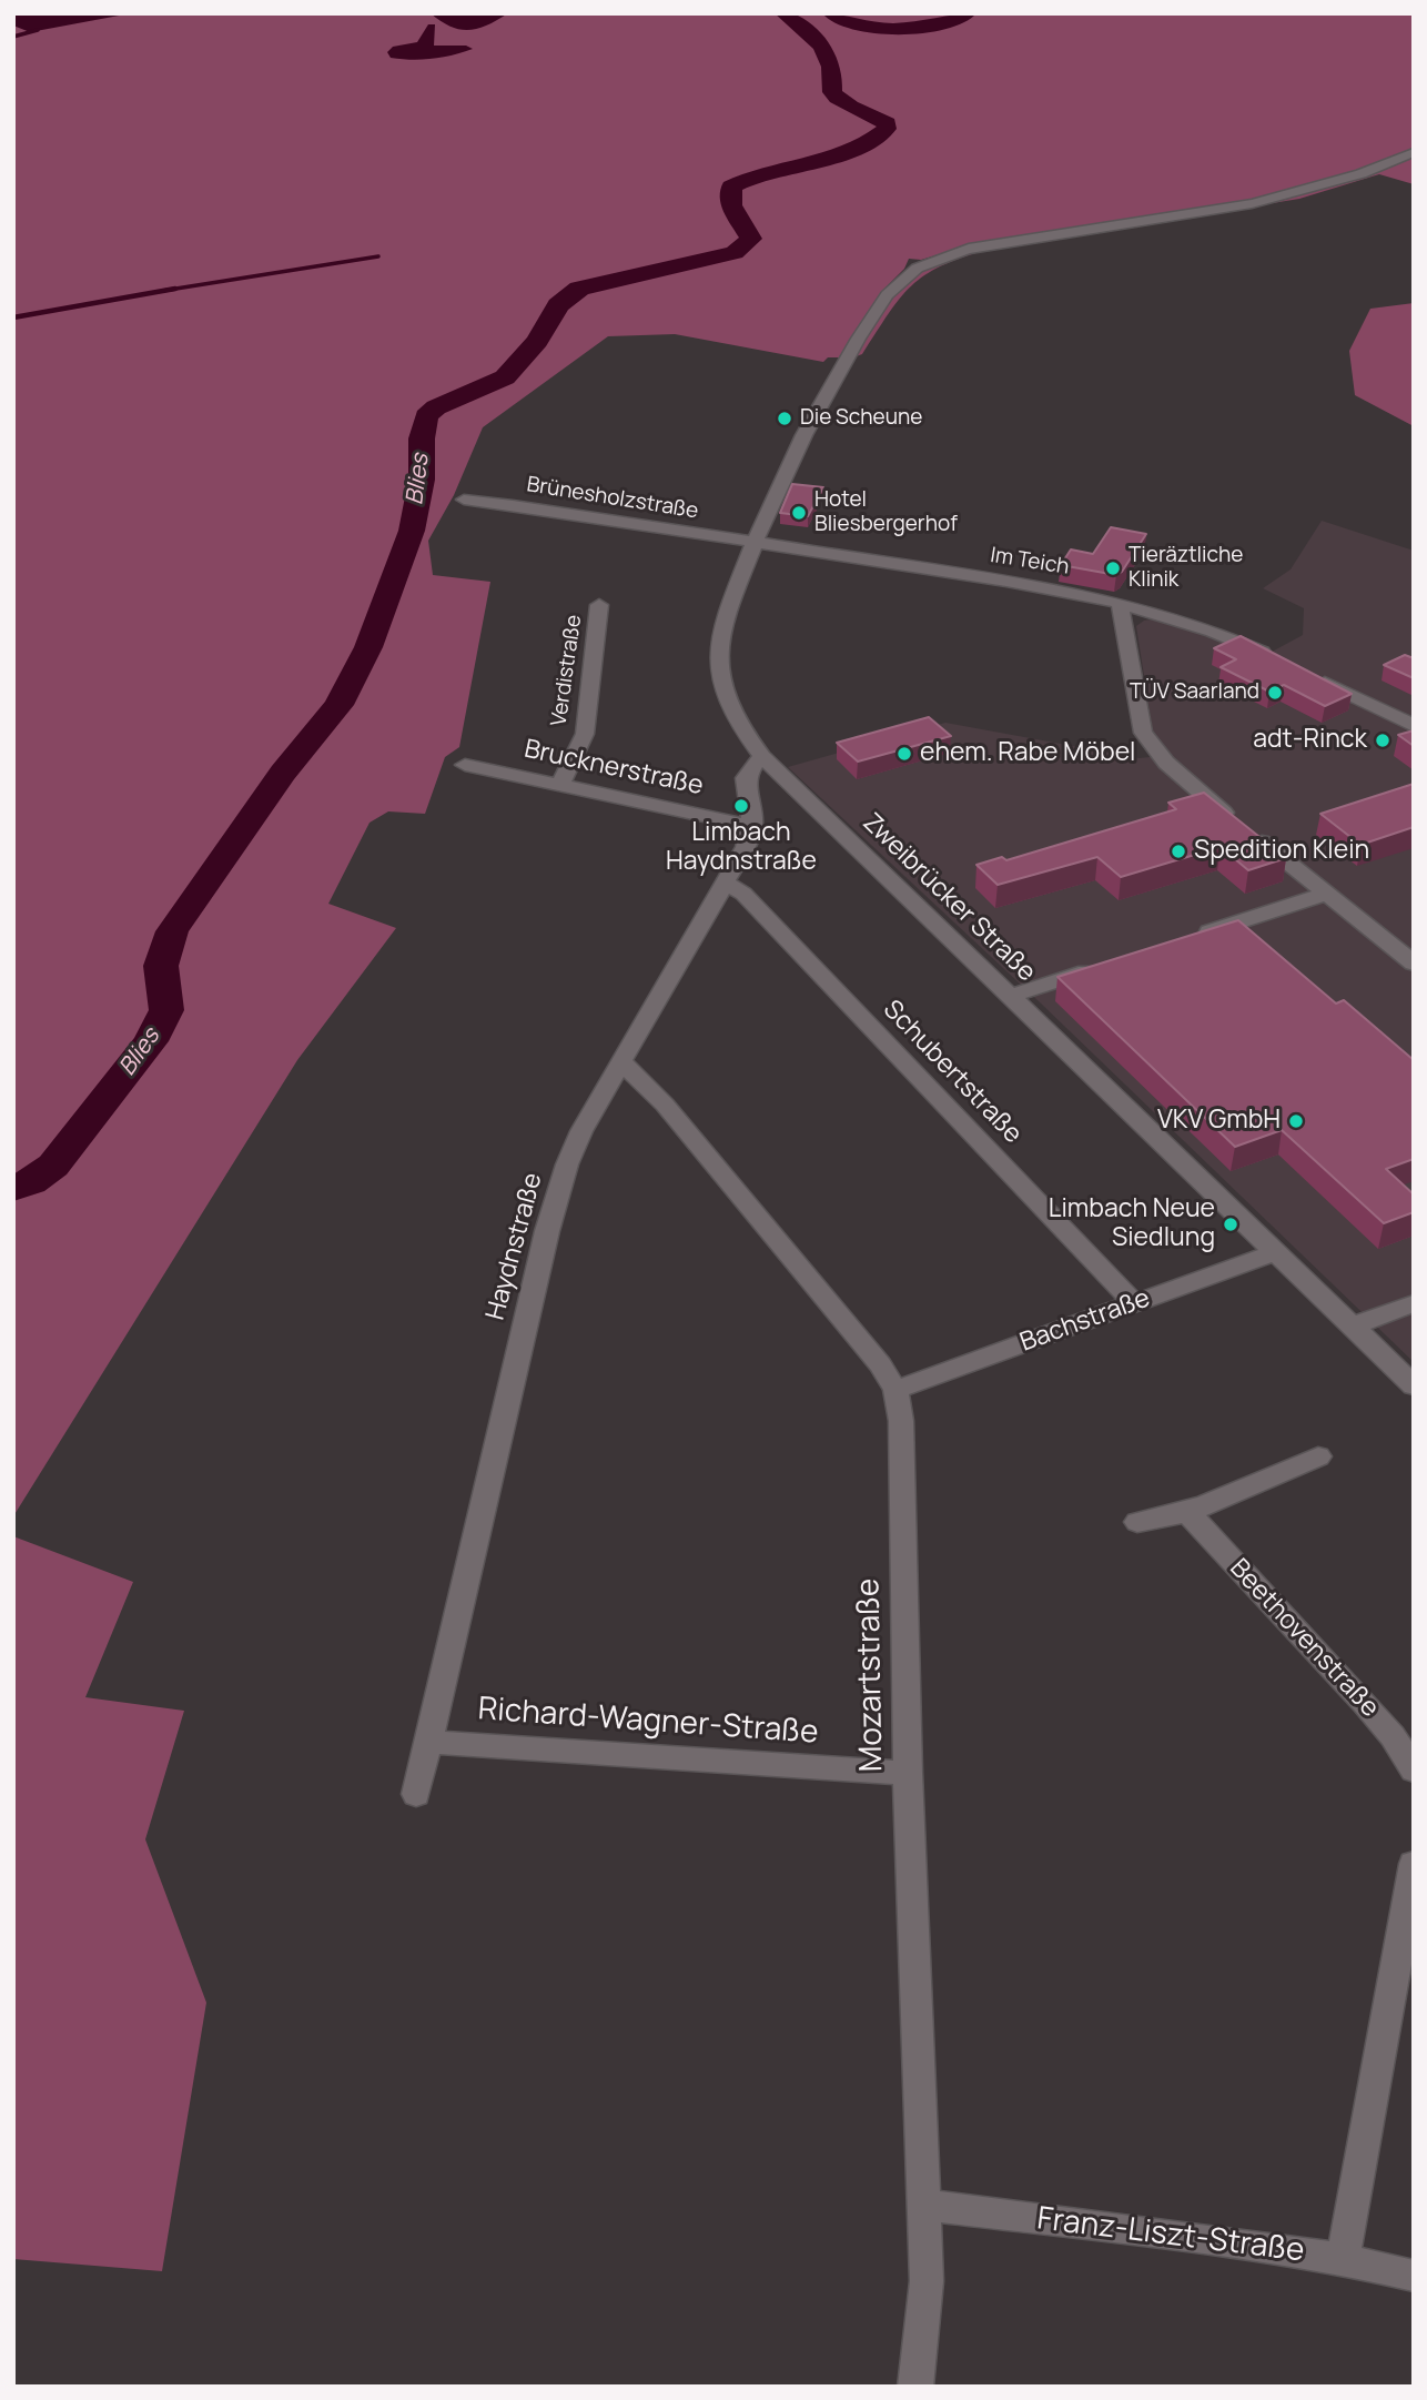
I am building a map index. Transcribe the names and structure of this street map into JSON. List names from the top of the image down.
{
  "streets": {
    "street": [
      "Brünesholzstraße",
      "Im Teich",
      "Verdistraße",
      "Brucknerstraße",
      "Zweibrücker Straße",
      "Schubertstraße",
      "Haydnstraße",
      "Bachstraße",
      "Beethovenstraße",
      "Mozartstraße",
      "Richard-Wagner-Straße",
      "Franz-Liszt-Straße"
    ]
  },
  "crossings": [
    ["Brünesholzstraße", "Im Teich"],
    ["Brünesholzstraße", "Zweibrücker Straße"],
    ["Im Teich", "Zweibrücker Straße"],
    ["Verdistraße", "Brucknerstraße"],
    ["Brucknerstraße", "Haydnstraße"],
    ["Zweibrücker Straße", "Haydnstraße"],
    ["Zweibrücker Straße", "Bachstraße"],
    ["Schubertstraße", "Haydnstraße"],
    ["Schubertstraße", "Bachstraße"],
    ["Haydnstraße", "Mozartstraße"],
    ["Haydnstraße", "Richard-Wagner-Straße"],
    ["Bachstraße", "Mozartstraße"],
    ["Mozartstraße", "Richard-Wagner-Straße"],
    ["Mozartstraße", "Franz-Liszt-Straße"]
  ],
  "water": ["Blies"],
  "places": [
    "Die Scheune",
    "Hotel Bliesbergerhof",
    "Tieräztliche Klinik",
    "TÜV Saarland",
    "adt-Rinck",
    "ehem. Rabe Möbel",
    "Limbach Haydnstraße",
    "Spedition Klein",
    "VKV GmbH",
    "Limbach Neue Siedlung"
  ]
}
